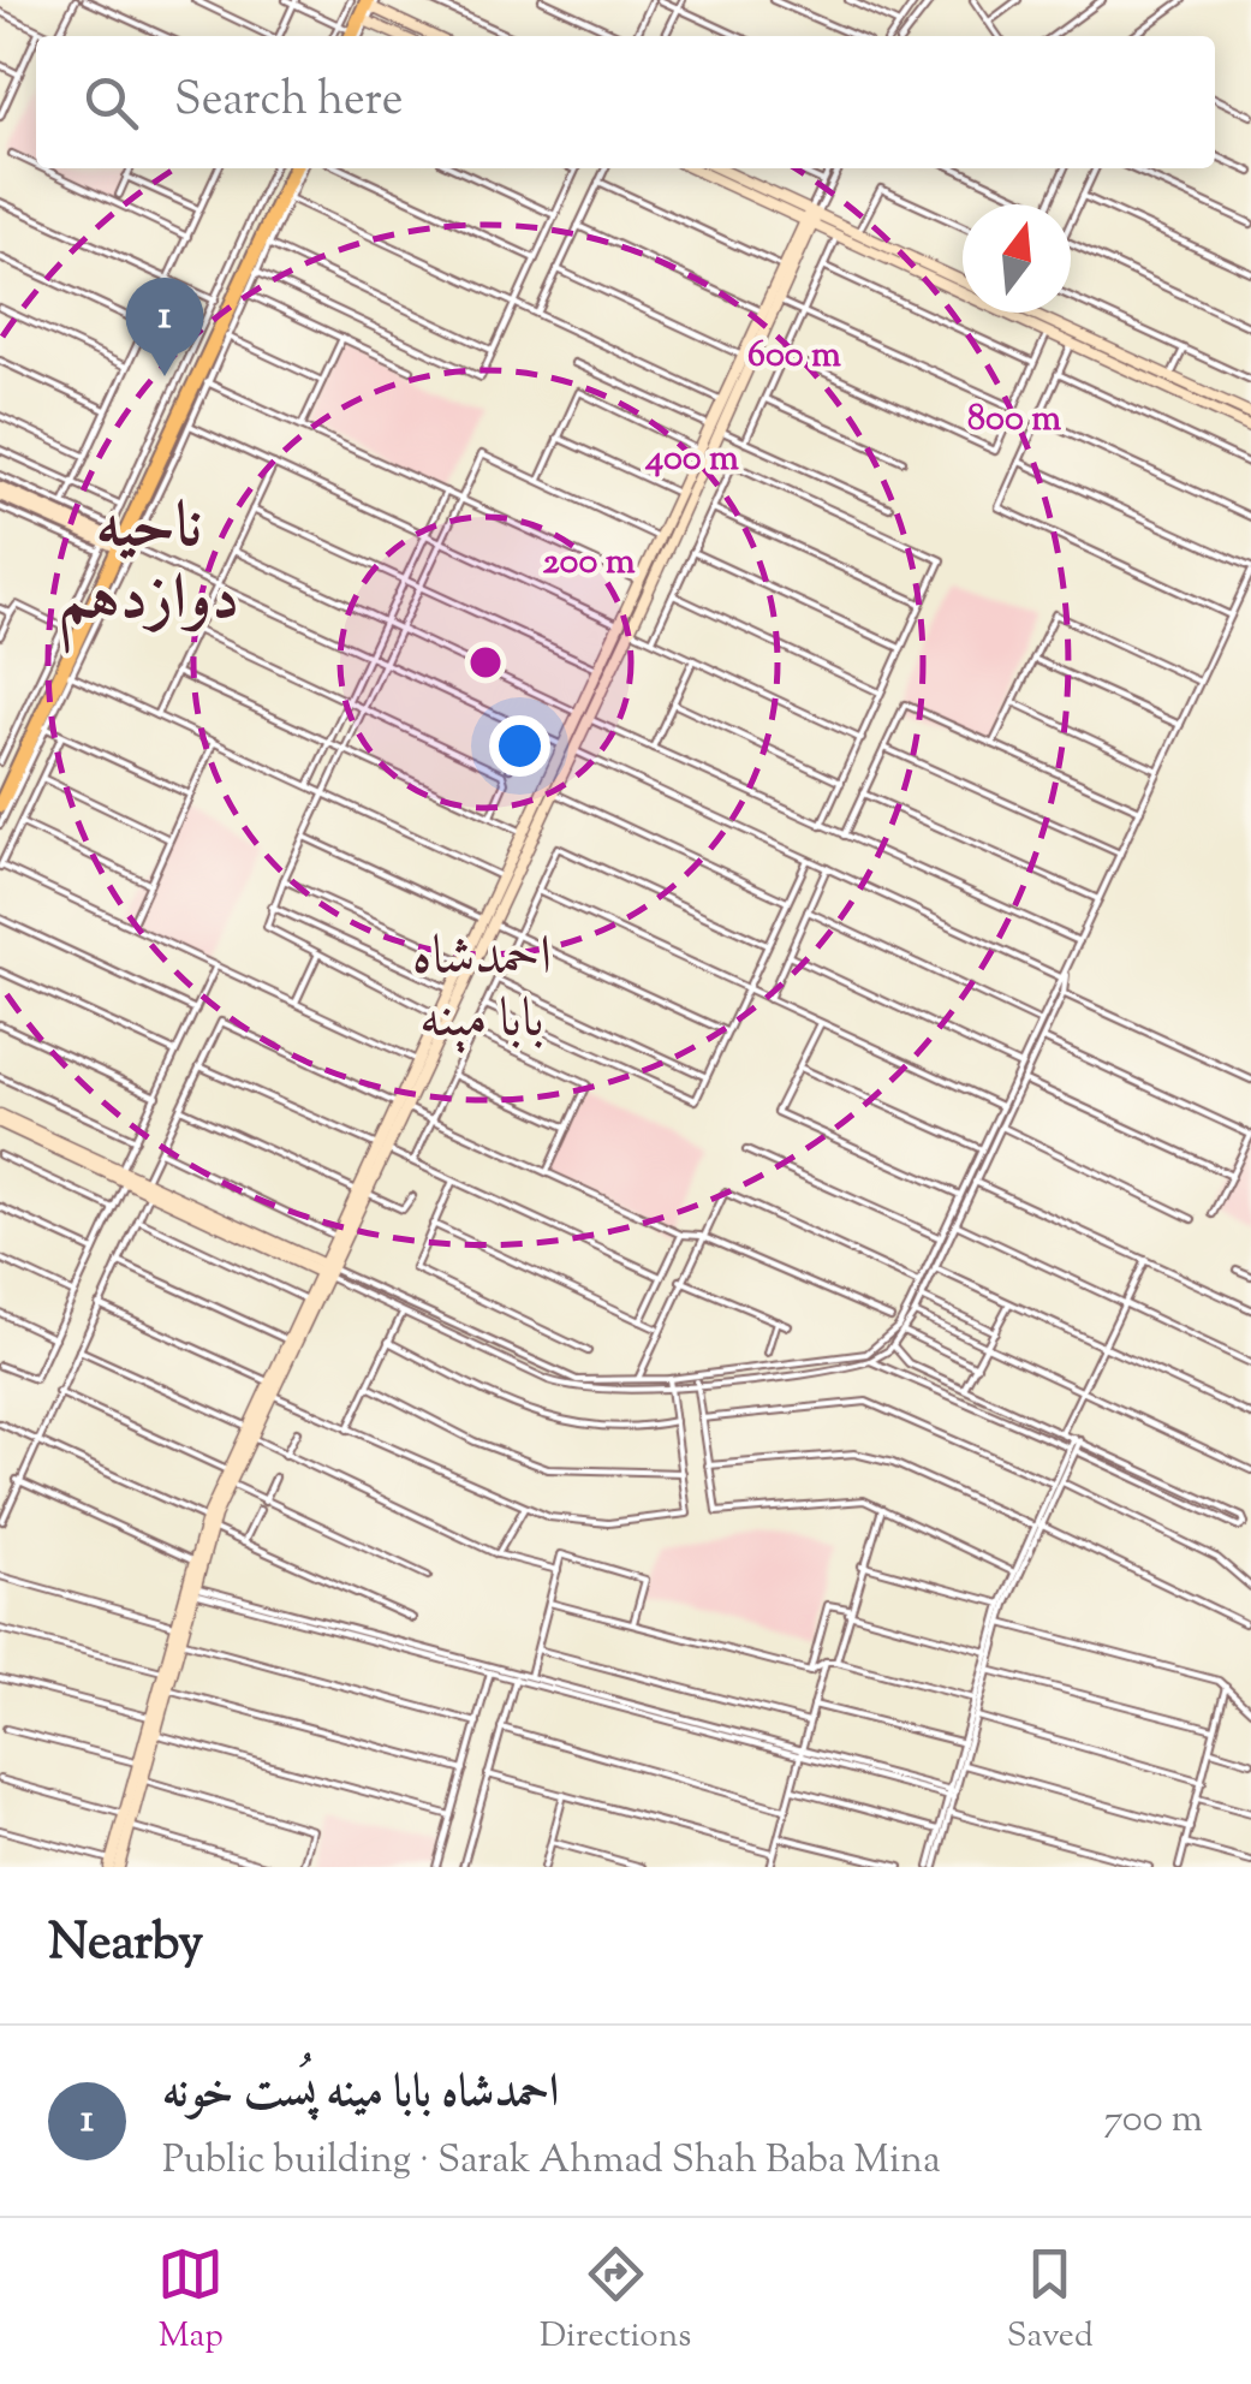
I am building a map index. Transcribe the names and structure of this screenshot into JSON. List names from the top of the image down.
{
  "districts": ["ناحیه دوازدهم", "احمدشاه بابا مېنه"],
  "north": "top",
  "page": {
    "search": "Search here",
    "pins": "1",
    "heading": "Nearby",
    "list": [
      {
        "mark": "1",
        "name": "احمدشاه بابا مینه پُست خونه",
        "note": "Public building · Sarak Ahmad Shah Baba Mina",
        "value": "700 m"
      }
    ],
    "nav": ["Map", "Directions", "Saved"]
  },
  "rings": [
    "600 m",
    "800 m",
    "400 m",
    "200 m"
  ]
}
